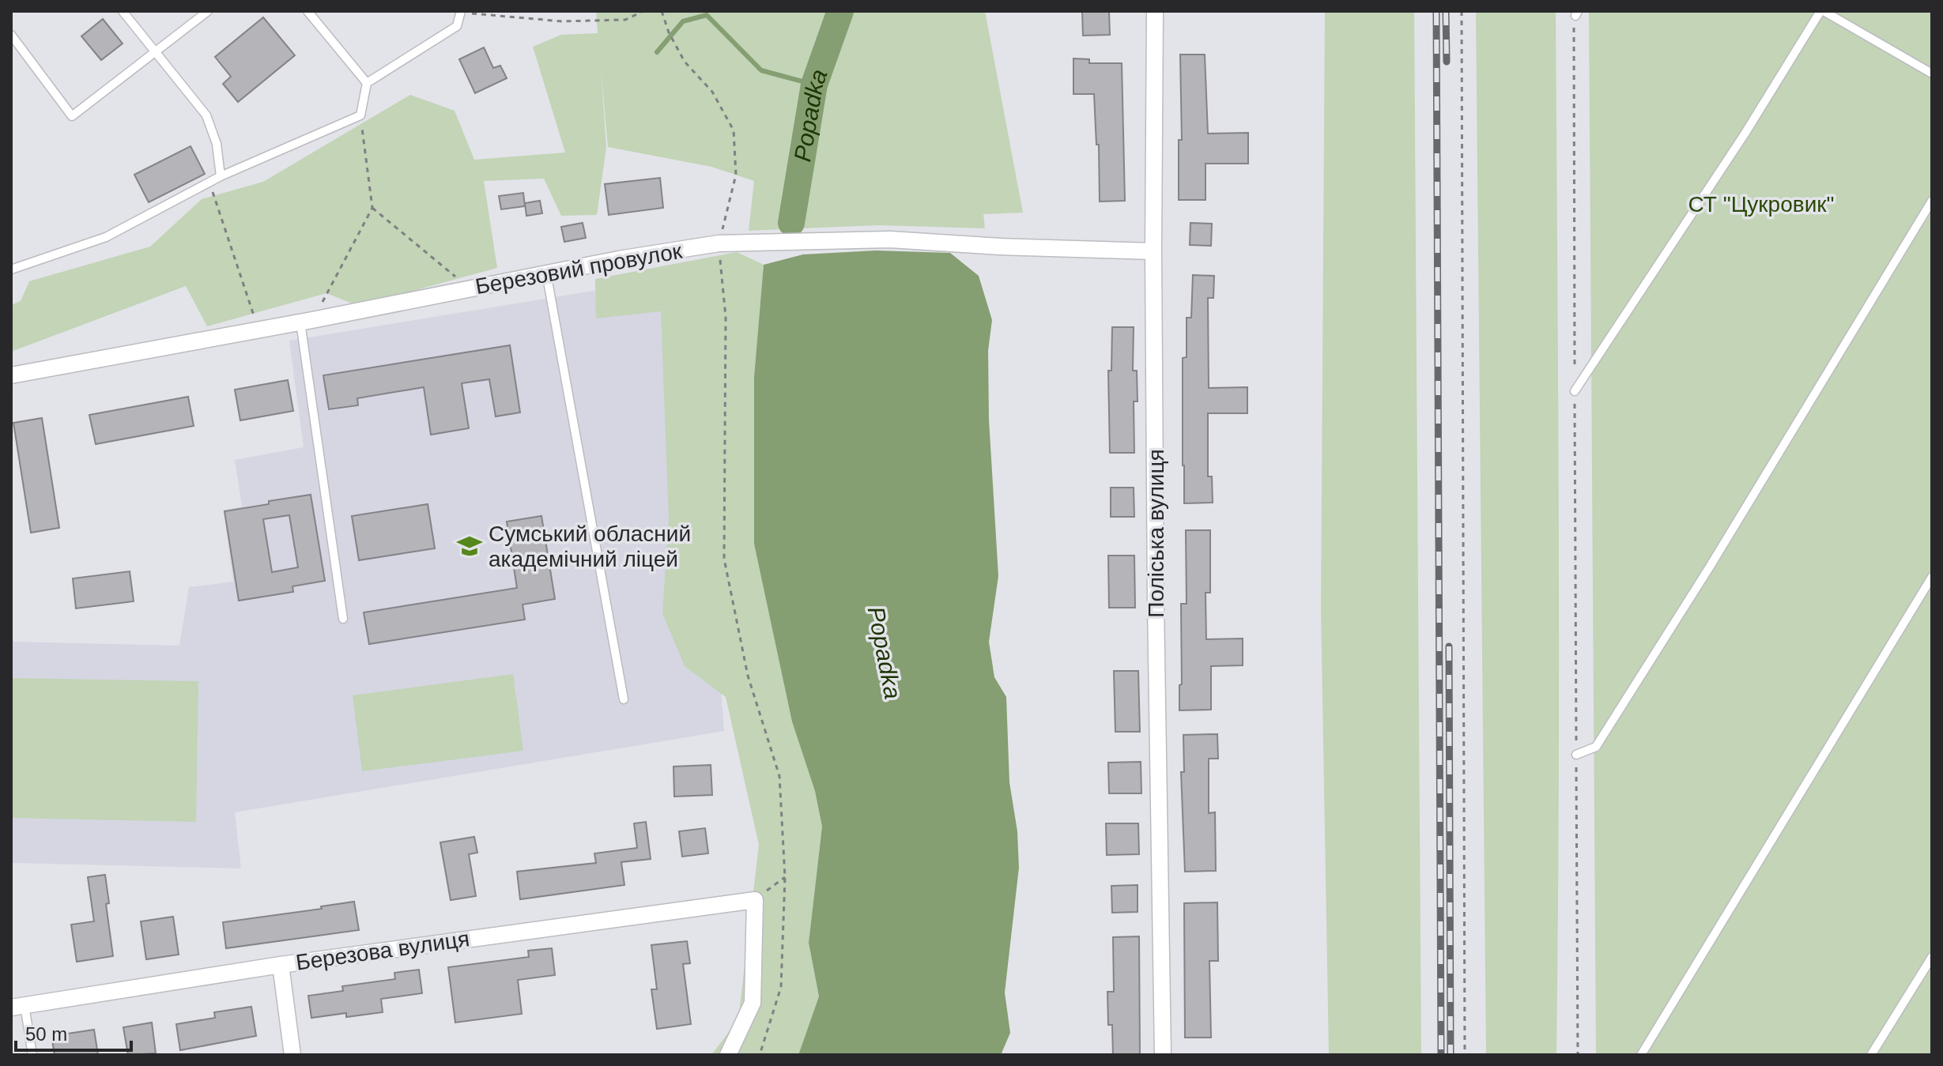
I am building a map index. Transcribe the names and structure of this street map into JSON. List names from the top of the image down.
{
  "streets": {
    "street": ["Березовий провулок", "Поліська вулиця", "Березова вулиця"]
  },
  "crossings": [
    ["Березовий провулок", "Поліська вулиця"]
  ],
  "water": ["Popadka"],
  "parks": ["СТ \"Цукровик\""],
  "places": {
    "school or university": ["Сумський обласний академічний ліцей"]
  },
  "scale_bar": "50 m"
}
